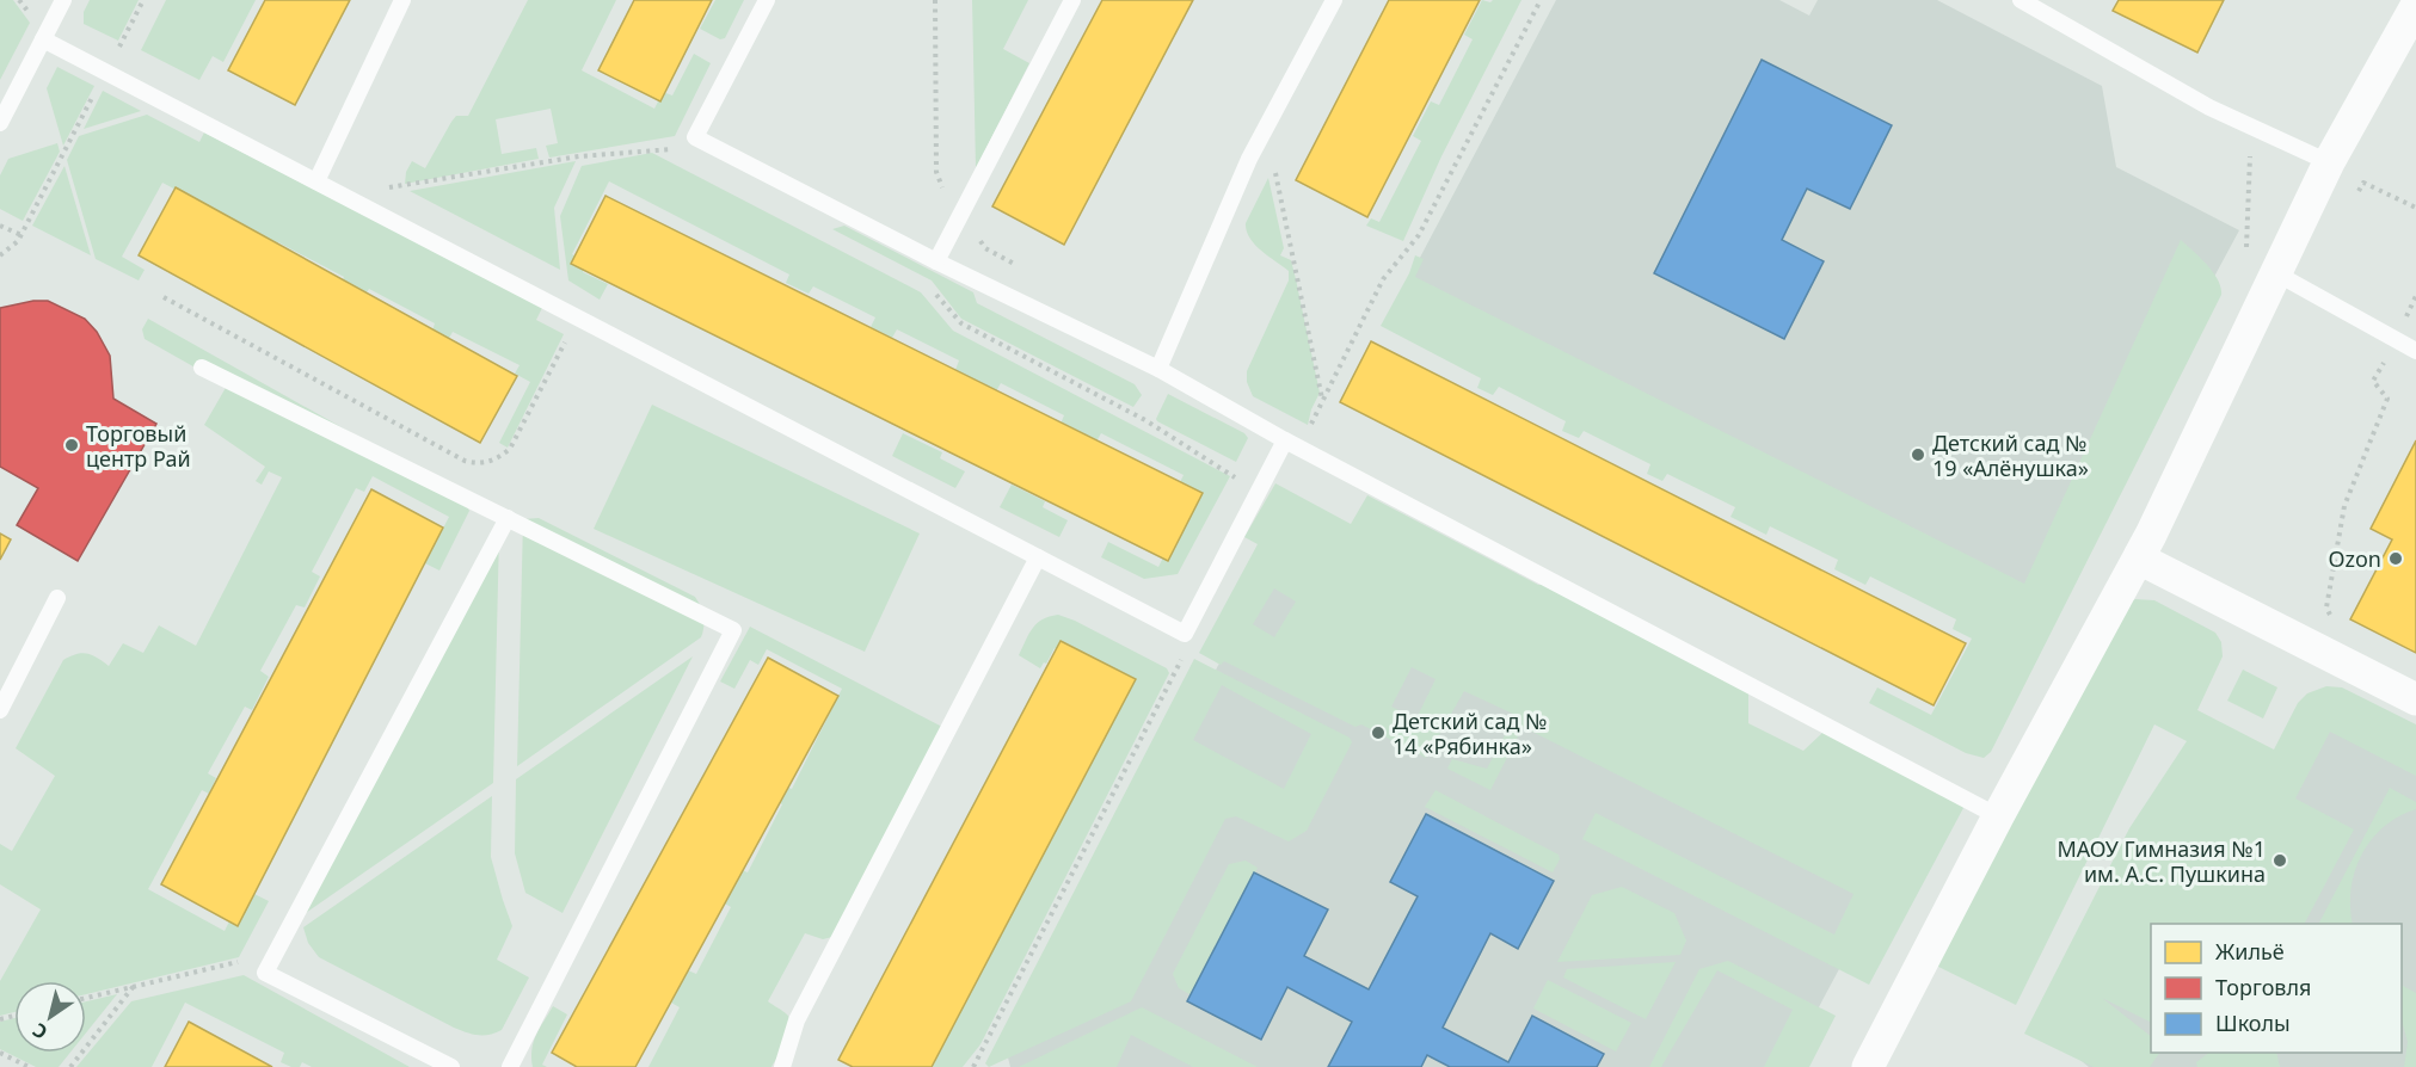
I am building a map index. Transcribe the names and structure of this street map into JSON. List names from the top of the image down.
{
  "places": [
    "Торговый центр Рай",
    "Детский сад № 19 «Алёнушка»",
    "Ozon",
    "Детский сад № 14 «Рябинка»",
    "МАОУ Гимназия №1 им. А.С. Пушкина"
  ],
  "legend": ["Жильё", "Торговля", "Школы"],
  "north": "bottom left"
}
